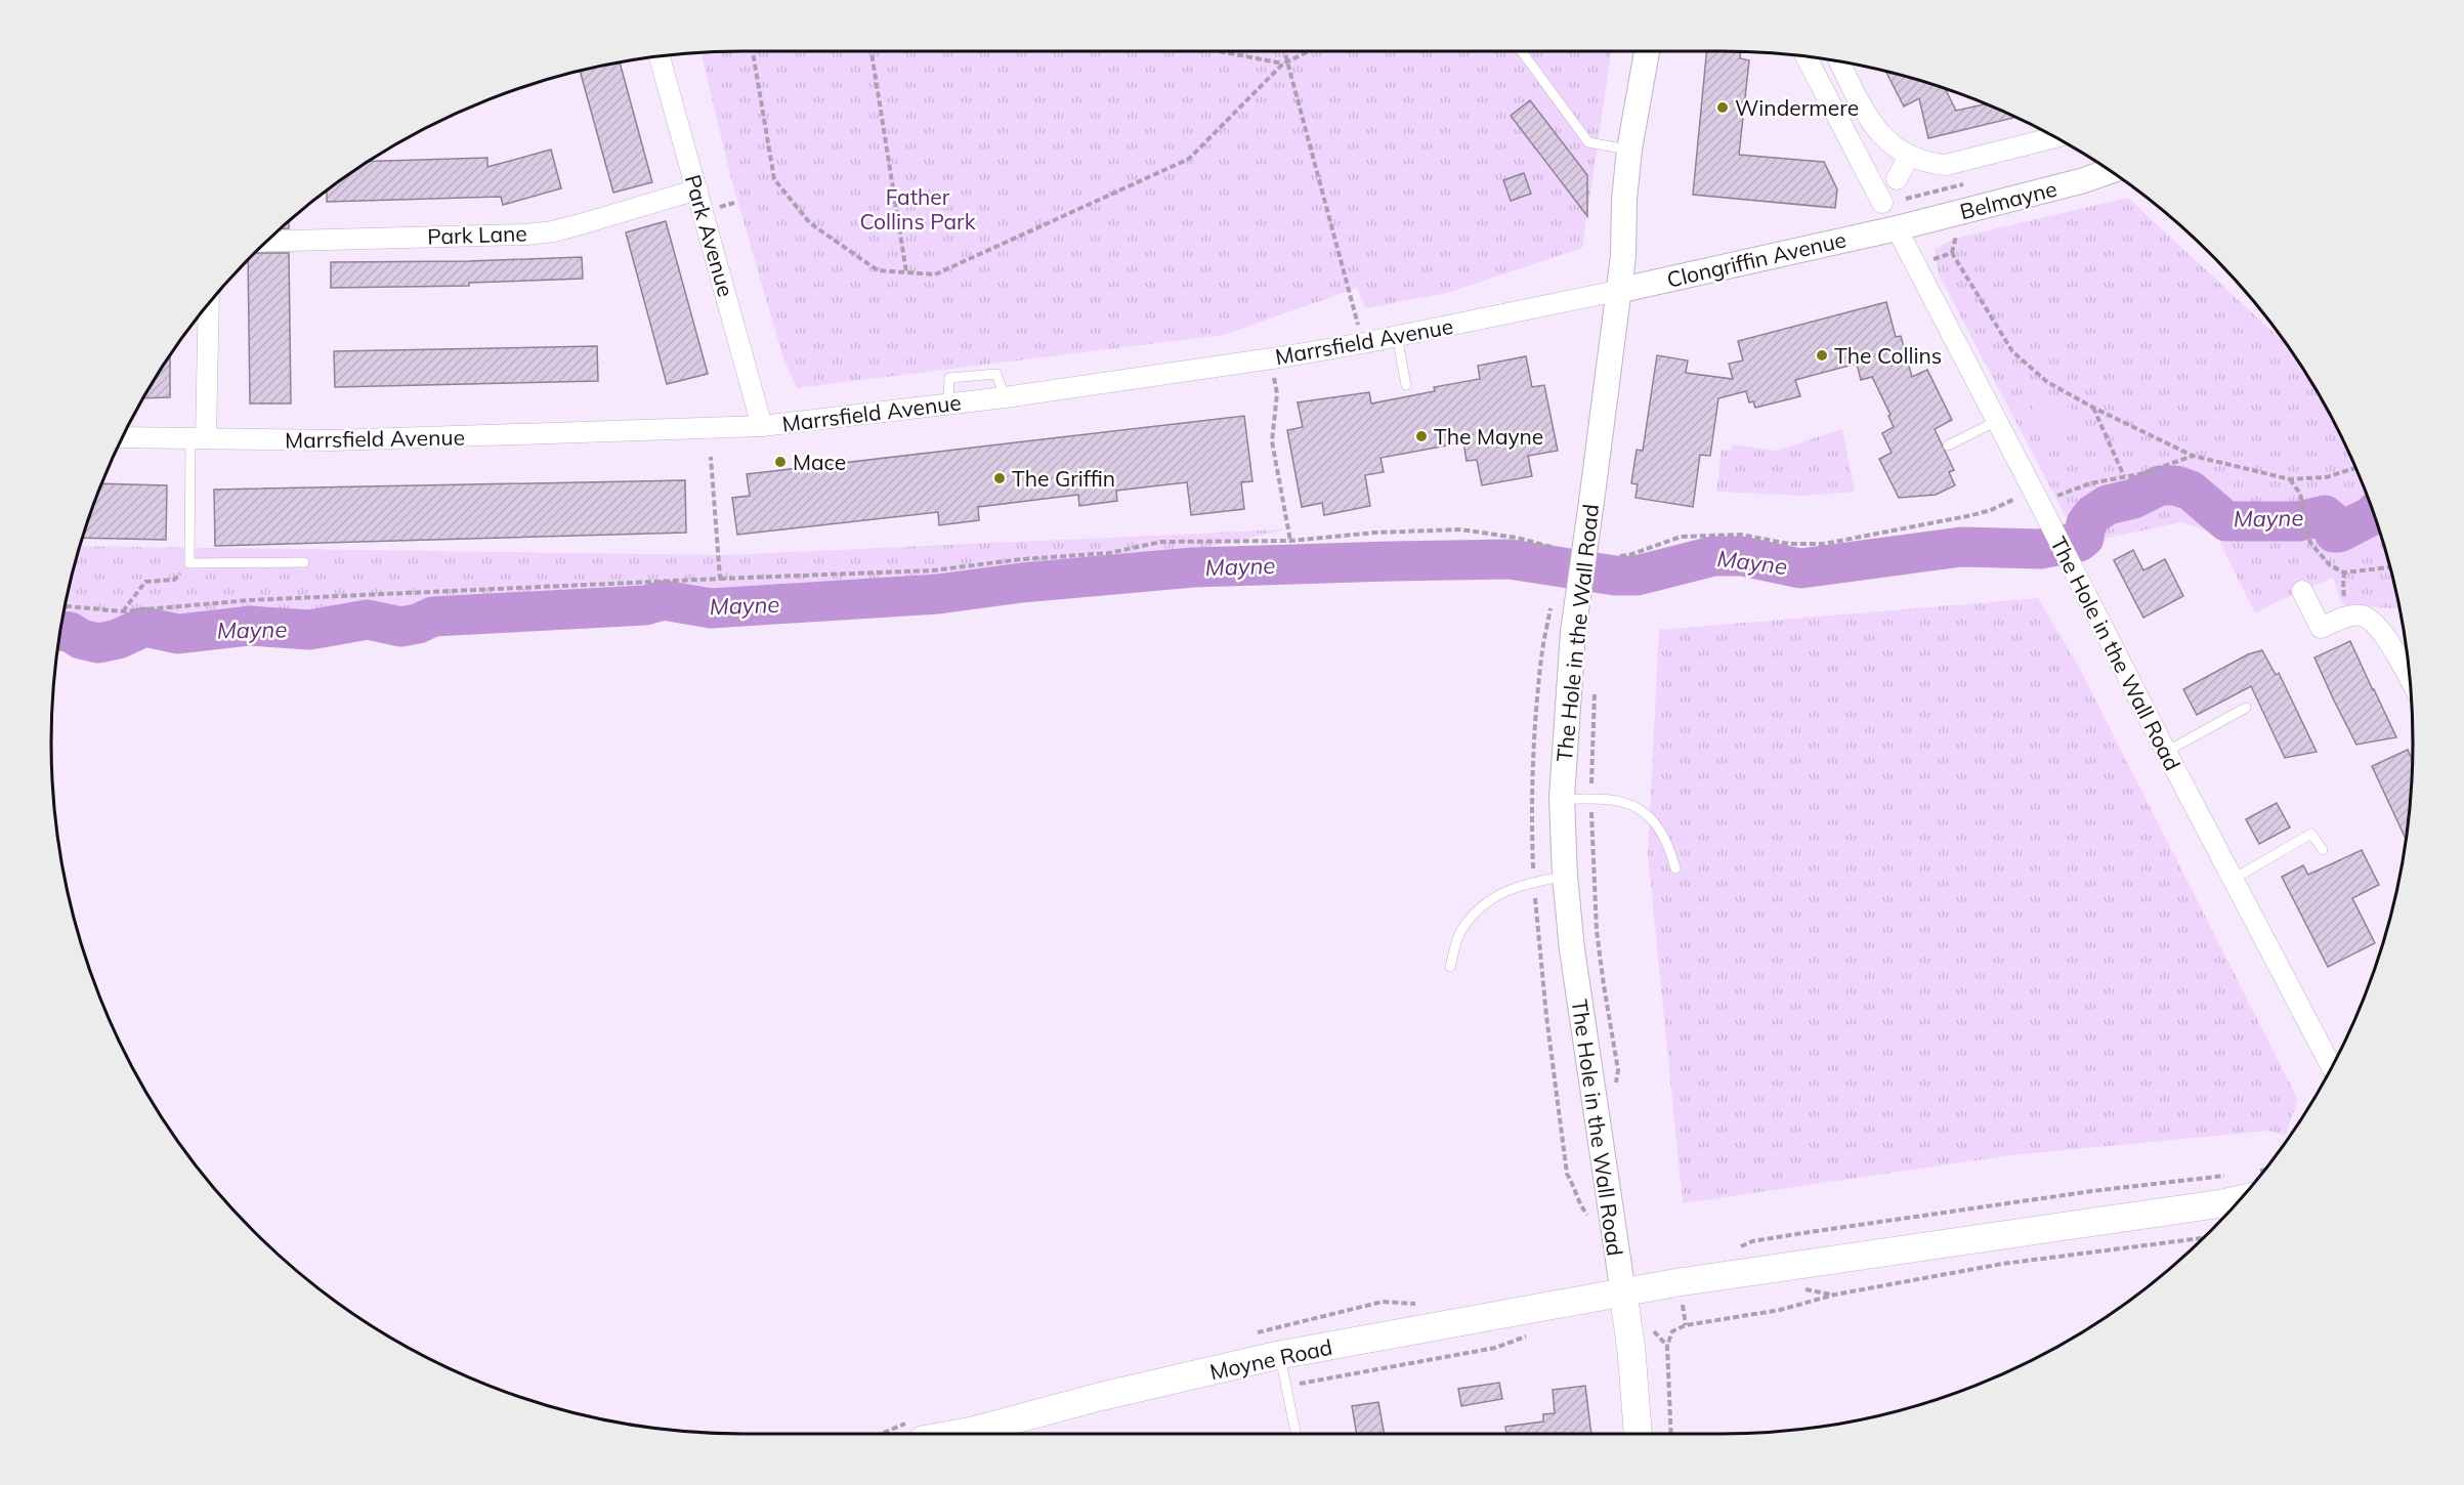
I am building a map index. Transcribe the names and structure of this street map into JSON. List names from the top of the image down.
{
  "streets": {
    "main road": ["Moyne Road"],
    "street": [
      "Belmayne",
      "Park Lane",
      "Park Avenue",
      "Clongriffin Avenue",
      "Marrsfield Avenue",
      "The Hole in the Wall Road"
    ]
  },
  "crossings": [
    ["Belmayne", "Clongriffin Avenue"],
    ["Belmayne", "The Hole in the Wall Road"],
    ["Park Lane", "Park Avenue"],
    ["Park Avenue", "Marrsfield Avenue"],
    ["Clongriffin Avenue", "Marrsfield Avenue"],
    ["Clongriffin Avenue", "The Hole in the Wall Road"],
    ["Marrsfield Avenue", "The Hole in the Wall Road"],
    ["The Hole in the Wall Road", "Moyne Road"]
  ],
  "water": ["Mayne"],
  "parks": ["Father Collins Park"],
  "places": [
    "Windermere",
    "The Collins",
    "The Mayne",
    "Mace",
    "The Griffin"
  ]
}
